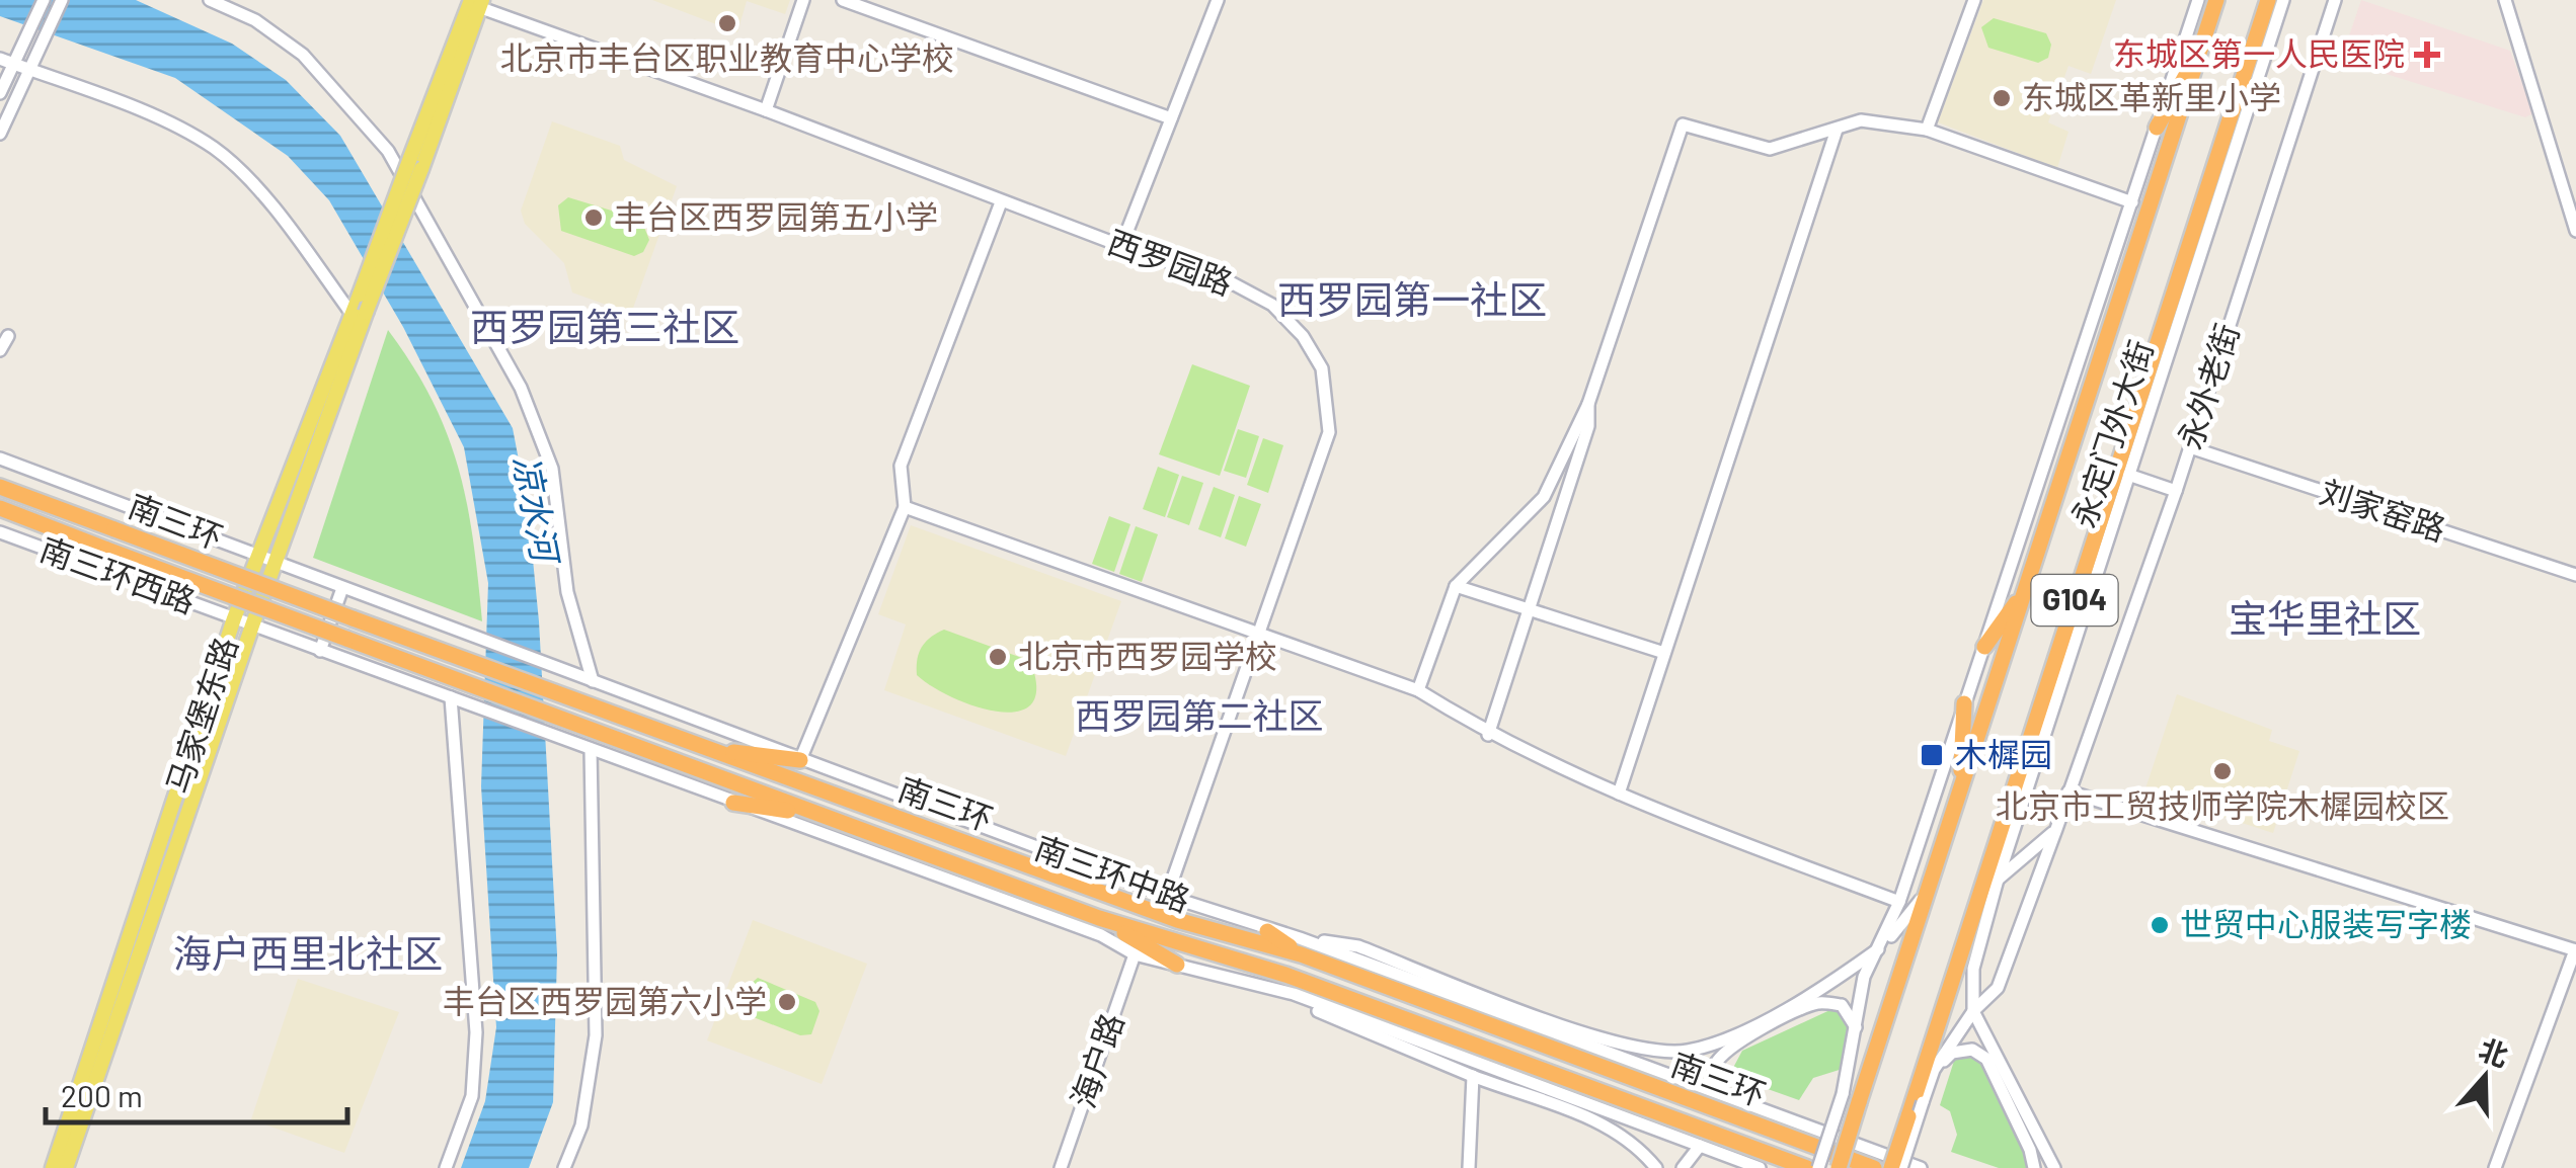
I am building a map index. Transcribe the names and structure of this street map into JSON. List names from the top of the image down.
{
  "streets": {
    "highway": ["永定门外大街", "南三环", "G104"],
    "main road": ["马家堡东路"],
    "street": [
      "西罗园路",
      "永外老街",
      "刘家窑路",
      "南三环西路",
      "南三环中路",
      "海户路"
    ]
  },
  "crossings": [
    ["西罗园路", "南三环中路"],
    ["永外老街", "永定门外大街"],
    ["永外老街", "刘家窑路"],
    ["南三环西路", "马家堡东路"],
    ["南三环西路", "南三环中路"],
    ["马家堡东路", "南三环中路"],
    ["南三环中路", "海户路"]
  ],
  "districts": [
    "西罗园第一社区",
    "西罗园第三社区",
    "宝华里社区",
    "西罗园第二社区",
    "海户西里北社区"
  ],
  "water": ["凉水河"],
  "places": {
    "other": [
      "北京市丰台区职业教育中心学校",
      "东城区革新里小学",
      "丰台区西罗园第五小学",
      "北京市西罗园学校",
      "北京市工贸技师学院木樨园校区",
      "世贸中心服装写字楼",
      "丰台区西罗园第六小学"
    ],
    "health": ["东城区第一人民医院"],
    "transit": ["木樨园"]
  },
  "scale_bar": "200 m",
  "north": "top"
}
